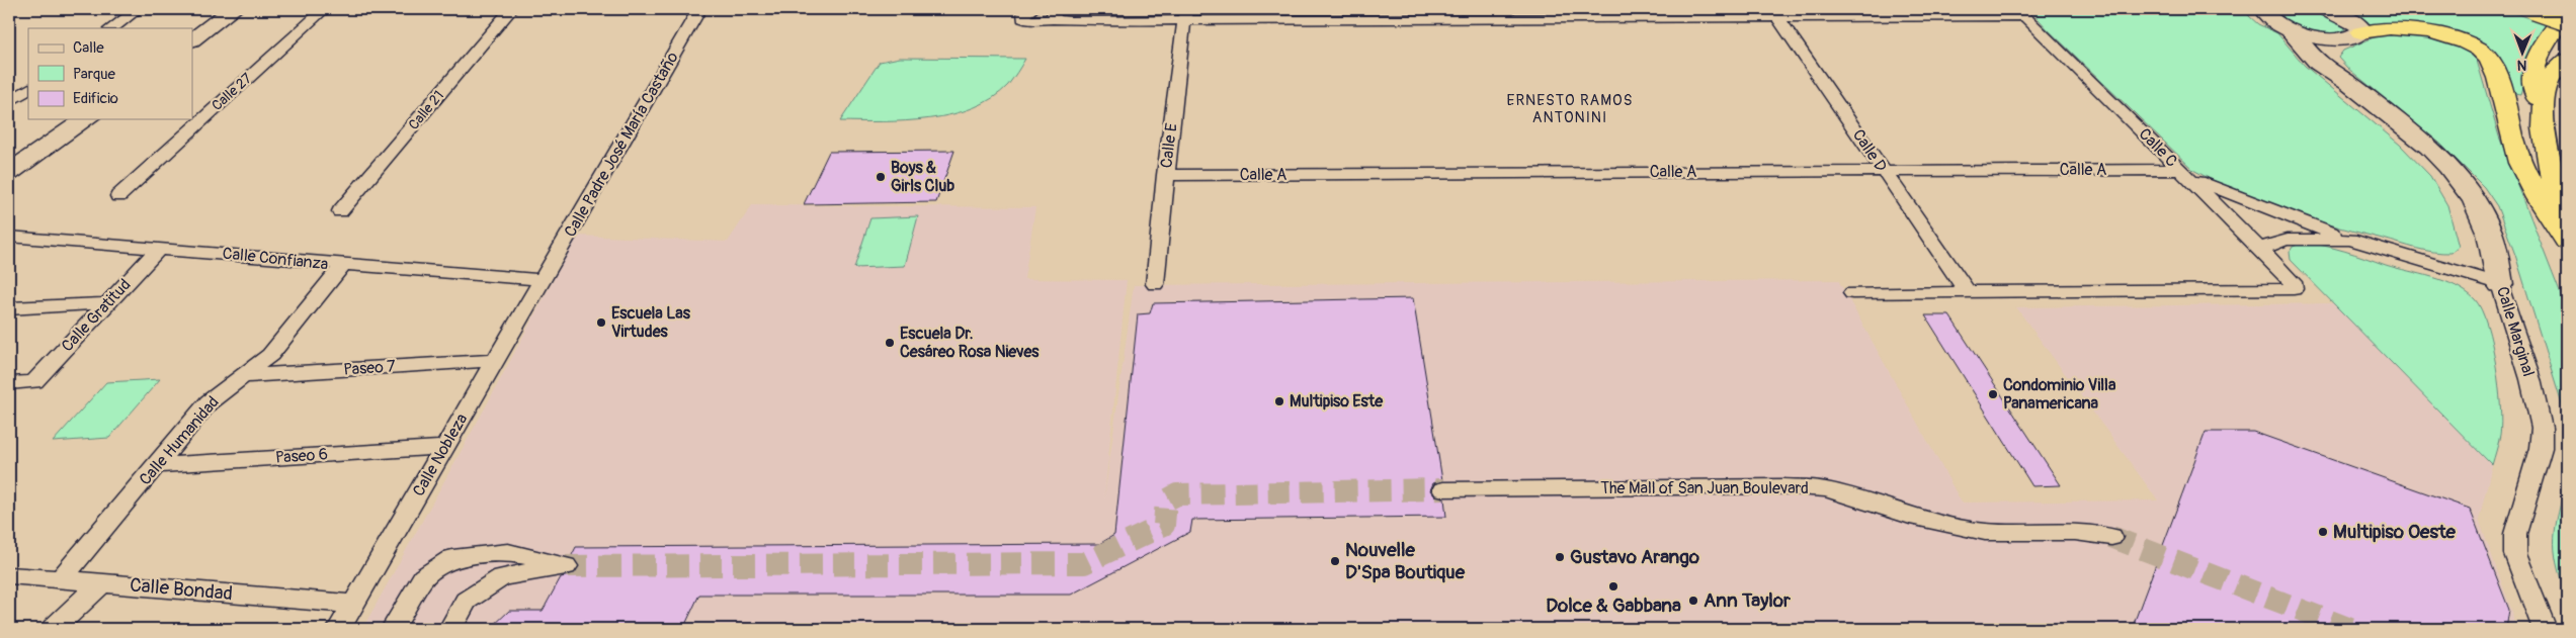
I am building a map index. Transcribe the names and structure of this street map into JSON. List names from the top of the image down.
{
  "streets": {
    "street": [
      "Calle 27",
      "Calle 21",
      "Calle Padre José María Castaño",
      "Calle E",
      "Calle C",
      "Calle D",
      "Calle A",
      "Calle Confianza",
      "Calle Gratitud",
      "Calle Marginal",
      "Paseo 7",
      "Calle Humanidad",
      "Calle Nobleza",
      "Paseo 6",
      "The Mall of San Juan Boulevard",
      "Calle Bondad"
    ]
  },
  "crossings": [
    ["Calle Padre José María Castaño", "Calle Confianza"],
    ["Calle Padre José María Castaño", "Calle Nobleza"],
    ["Calle E", "Calle A"],
    ["Calle C", "Calle D"],
    ["Calle C", "Calle A"],
    ["Calle D", "Calle A"],
    ["Calle Confianza", "Calle Gratitud"],
    ["Calle Confianza", "Calle Humanidad"],
    ["Calle Confianza", "Calle Nobleza"],
    ["Paseo 7", "Calle Humanidad"],
    ["Paseo 7", "Calle Nobleza"],
    ["Calle Humanidad", "Paseo 6"],
    ["Calle Humanidad", "Calle Bondad"],
    ["Calle Nobleza", "Paseo 6"],
    ["Calle Nobleza", "Calle Bondad"]
  ],
  "districts": ["ERNESTO RAMOS ANTONINI"],
  "places": [
    "Boys & Girls Club",
    "Escuela Las Virtudes",
    "Escuela Dr. Cesáreo Rosa Nieves",
    "Condominio Villa Panamericana",
    "Multipiso Este",
    "Multipiso Oeste",
    "Gustavo Arango",
    "Nouvelle D'Spa Boutique",
    "Dolce & Gabbana",
    "Ann Taylor"
  ],
  "legend": ["Calle", "Parque", "Edificio"],
  "north": "bottom"
}
